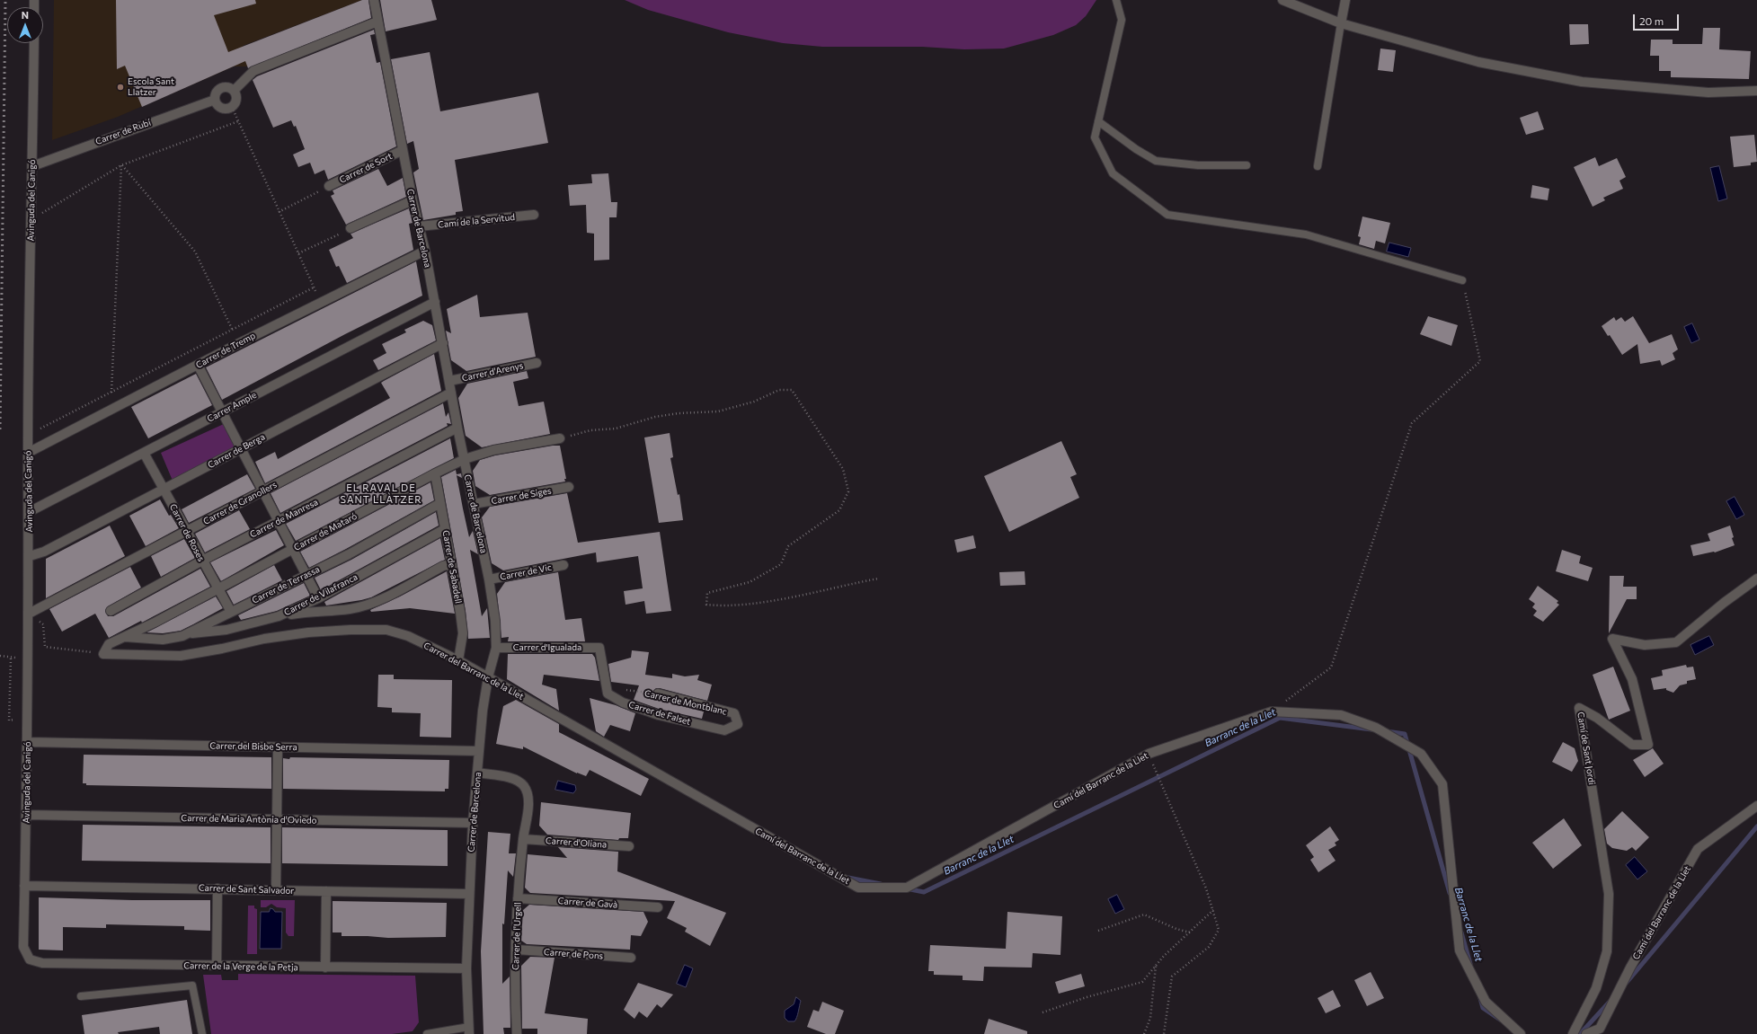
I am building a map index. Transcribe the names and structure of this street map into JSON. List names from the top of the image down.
{
  "streets": {
    "street": [
      "Carrer de Rubí",
      "Carrer de Sort",
      "Avinguda del Canigó",
      "Camí de la Servitud",
      "Carrer de Barcelona",
      "Carrer de Tremp",
      "Carrer d'Arenys",
      "Carrer Ample",
      "Carrer de Berga",
      "Carrer de Siges",
      "Carrer de Granollers",
      "Carrer de Manresa",
      "Carrer de Mataró",
      "Carrer de Roses",
      "Carrer de Sabadell",
      "Carrer de Vic",
      "Carrer de Terrassa",
      "Carrer de Vilafranca",
      "Carrer d'Igualada",
      "Carrer del Barranc de la Llet",
      "Carrer de Montblanc",
      "Carrer de Falset",
      "Carrer del Bisbe Serra",
      "Camí de Sant Jordi",
      "Camí del Barranc de la Llet",
      "Carrer de Maria Antònia d'Oviedo",
      "Carrer d'Oliana",
      "Carrer de Sant Salvador",
      "Carrer de Gavà",
      "Carrer de l'Urgell",
      "Carrer de Pons",
      "Carrer de la Verge de la Petja"
    ]
  },
  "crossings": [
    ["Carrer de Rubí", "Avinguda del Canigó"],
    ["Carrer de Sort", "Carrer de Barcelona"],
    ["Avinguda del Canigó", "Carrer de Tremp"],
    ["Avinguda del Canigó", "Carrer Ample"],
    ["Avinguda del Canigó", "Carrer de Berga"],
    ["Avinguda del Canigó", "Carrer de Granollers"],
    ["Avinguda del Canigó", "Carrer del Bisbe Serra"],
    ["Avinguda del Canigó", "Carrer de Maria Antònia d'Oviedo"],
    ["Avinguda del Canigó", "Carrer de Sant Salvador"],
    ["Avinguda del Canigó", "Carrer de la Verge de la Petja"],
    ["Camí de la Servitud", "Carrer de Barcelona"],
    ["Carrer de Barcelona", "Carrer de Tremp"],
    ["Carrer de Barcelona", "Carrer d'Arenys"],
    ["Carrer de Barcelona", "Carrer Ample"],
    ["Carrer de Barcelona", "Carrer de Berga"],
    ["Carrer de Barcelona", "Carrer de Siges"],
    ["Carrer de Barcelona", "Carrer de Granollers"],
    ["Carrer de Barcelona", "Carrer de Manresa"],
    ["Carrer de Barcelona", "Carrer de Mataró"],
    ["Carrer de Barcelona", "Carrer de Vic"],
    ["Carrer de Barcelona", "Carrer d'Igualada"],
    ["Carrer de Barcelona", "Carrer del Barranc de la Llet"],
    ["Carrer de Barcelona", "Carrer del Bisbe Serra"],
    ["Carrer de Barcelona", "Carrer de Maria Antònia d'Oviedo"],
    ["Carrer de Barcelona", "Carrer de Sant Salvador"],
    ["Carrer de Barcelona", "Carrer de l'Urgell"],
    ["Carrer de Barcelona", "Carrer de la Verge de la Petja"],
    ["Carrer Ample", "Carrer de Roses"],
    ["Carrer de Berga", "Carrer de Roses"],
    ["Carrer de Granollers", "Carrer de Roses"],
    ["Carrer de Manresa", "Carrer de Roses"],
    ["Carrer de Mataró", "Carrer de Roses"],
    ["Carrer de Mataró", "Carrer de Sabadell"],
    ["Carrer de Mataró", "Carrer de Terrassa"],
    ["Carrer de Mataró", "Carrer del Barranc de la Llet"],
    ["Carrer de Roses", "Carrer de Terrassa"],
    ["Carrer de Sabadell", "Carrer de Terrassa"],
    ["Carrer de Sabadell", "Carrer de Vilafranca"],
    ["Carrer de Sabadell", "Carrer del Barranc de la Llet"],
    ["Carrer de Terrassa", "Carrer de Vilafranca"],
    ["Carrer d'Igualada", "Carrer de Falset"],
    ["Carrer del Barranc de la Llet", "Camí del Barranc de la Llet"],
    ["Carrer de Montblanc", "Carrer de Falset"],
    ["Carrer d'Oliana", "Carrer de l'Urgell"],
    ["Carrer de Gavà", "Carrer de l'Urgell"],
    ["Carrer de l'Urgell", "Carrer de Pons"]
  ],
  "districts": ["EL RAVAL DE SANT LLÀTZER"],
  "water": ["Barranc de la Llet"],
  "places": ["Escola Sant Llatzer"],
  "scale_bar": "20 m",
  "north": "top"
}
